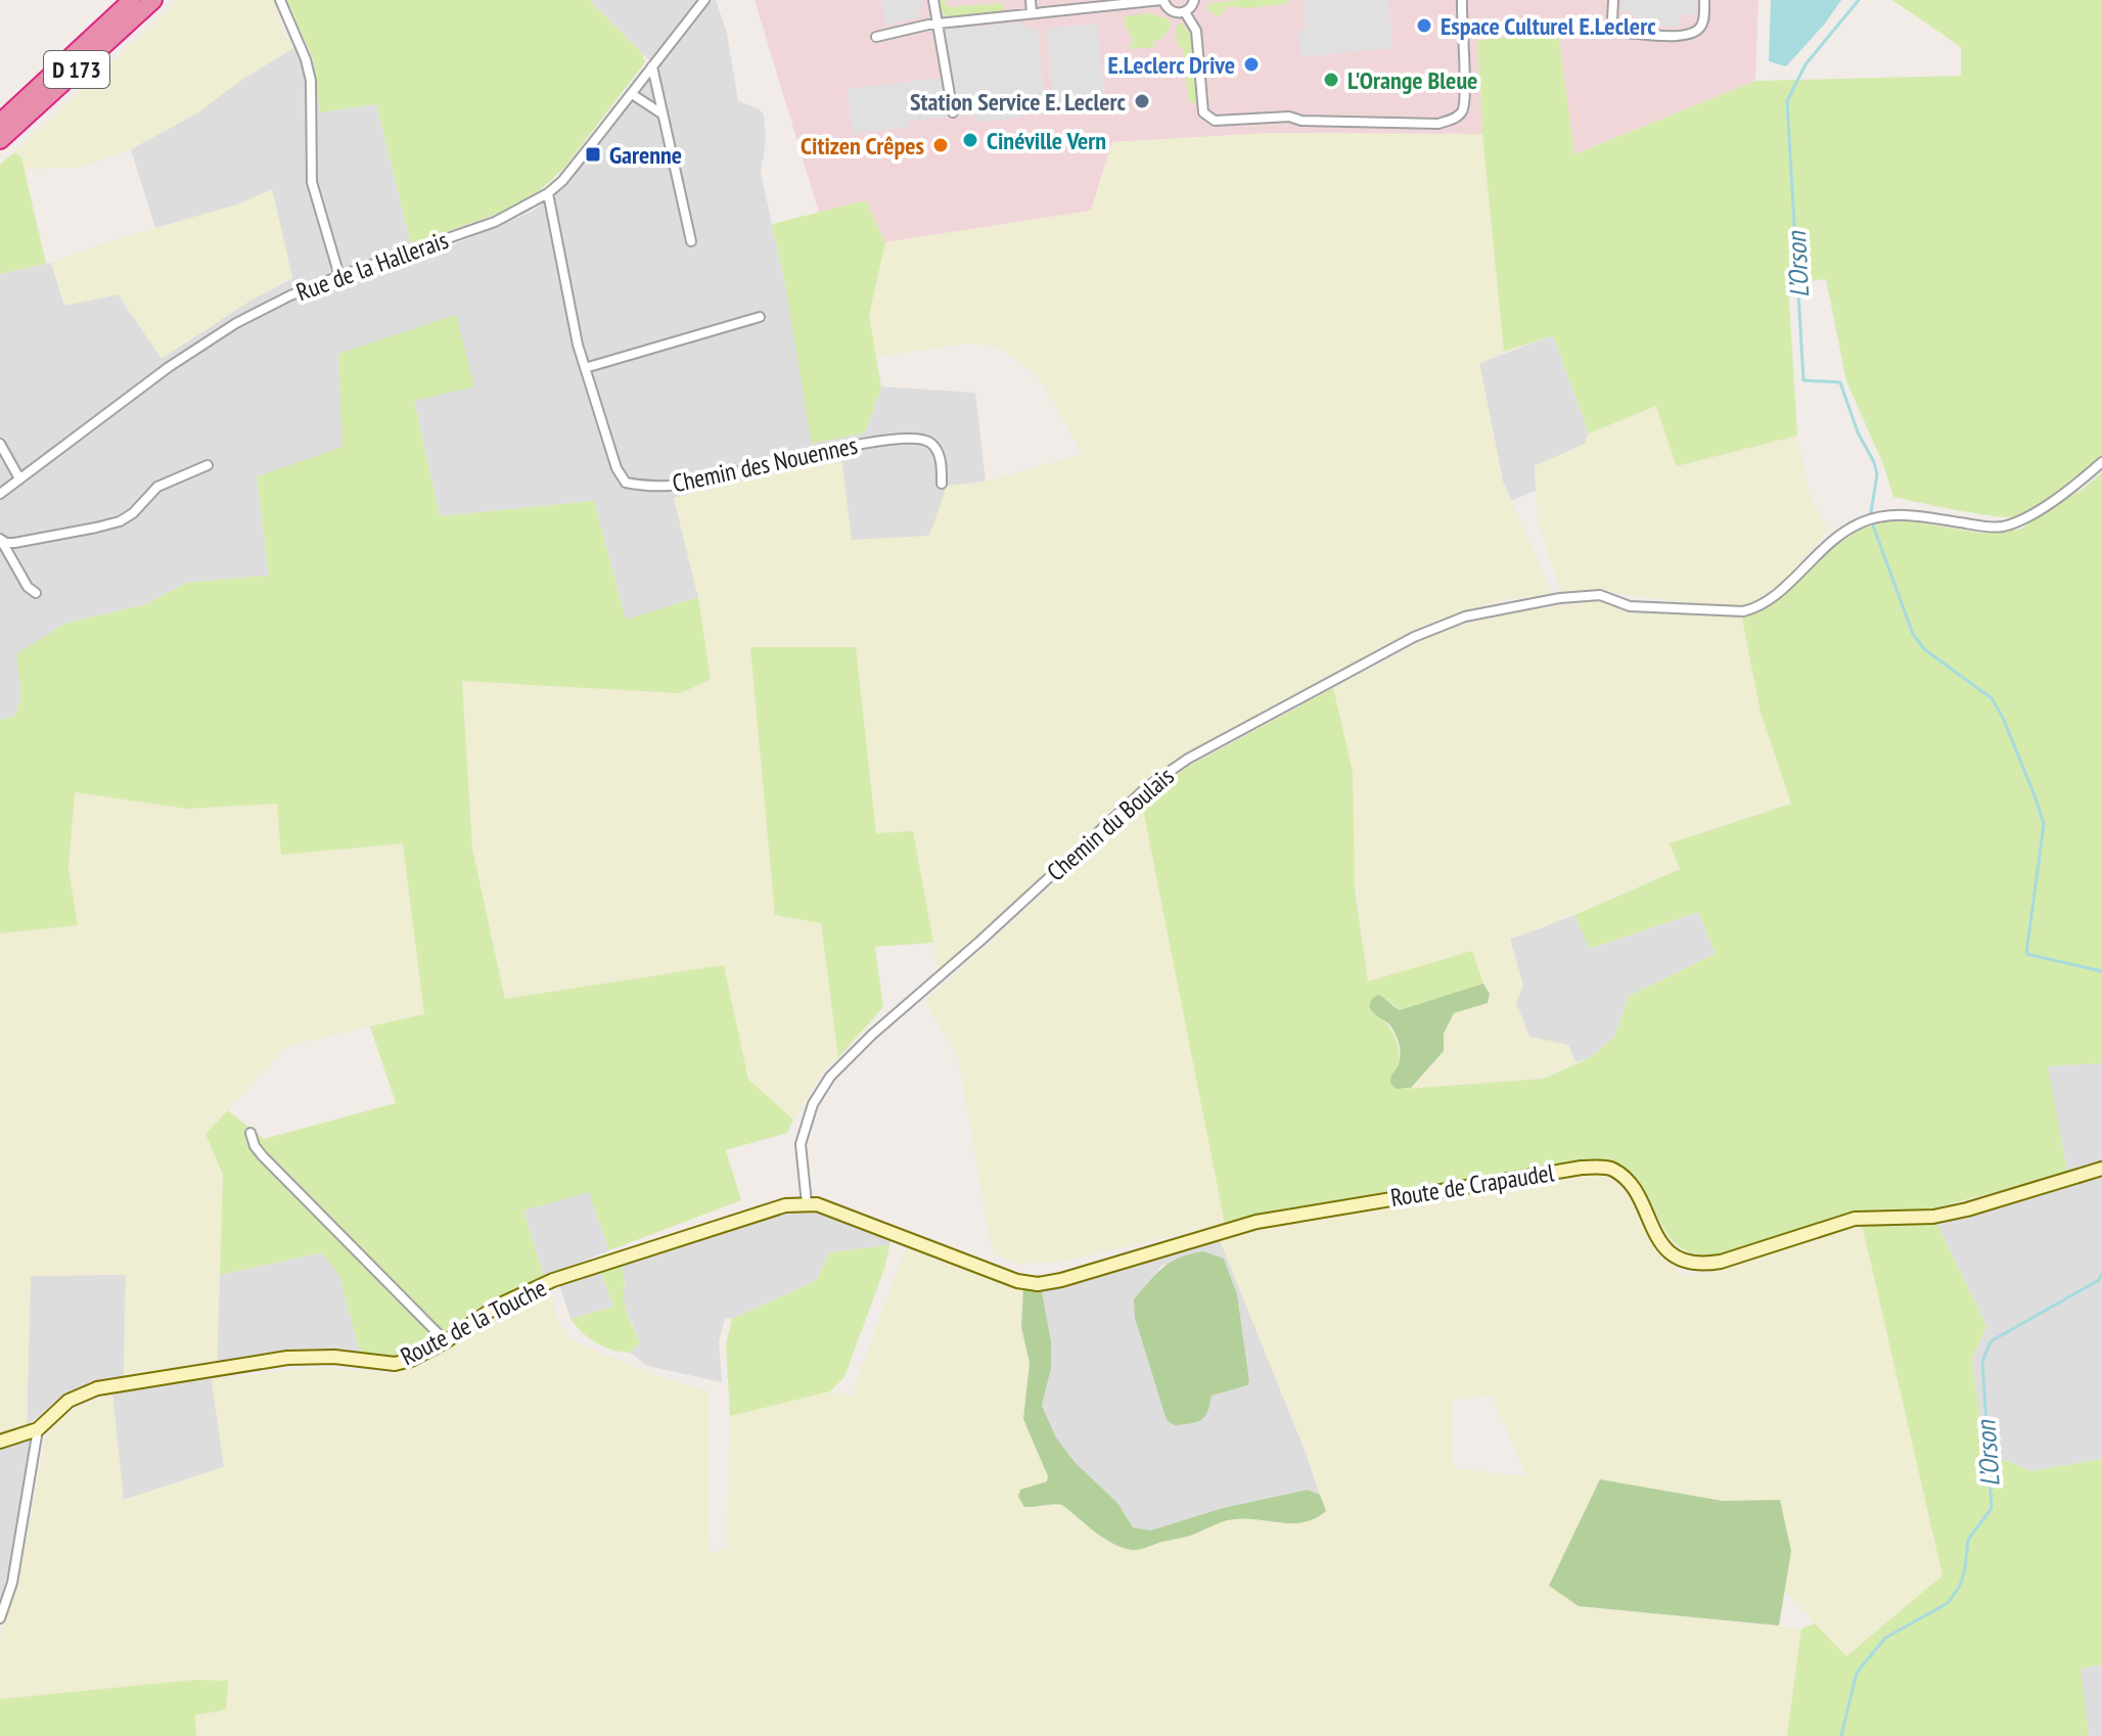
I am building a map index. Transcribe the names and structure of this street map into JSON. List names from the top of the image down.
{
  "streets": {
    "highway": ["D 173"],
    "street": [
      "Rue de la Hallerais",
      "Chemin des Nouennes",
      "Chemin du Boulais",
      "Route de Crapaudel",
      "Route de la Touche"
    ]
  },
  "crossings": [
    ["Rue de la Hallerais", "Chemin des Nouennes"],
    ["Chemin du Boulais", "Route de Crapaudel"],
    ["Chemin du Boulais", "Route de la Touche"],
    ["Route de Crapaudel", "Route de la Touche"]
  ],
  "water": ["L’Orson"],
  "places": {
    "other": [
      "Espace Culturel E.Leclerc",
      "E.Leclerc Drive",
      "L'Orange Bleue",
      "Station Service E. Leclerc",
      "Cinéville Vern",
      "Citizen Crêpes"
    ],
    "transit": ["Garenne"]
  }
}
